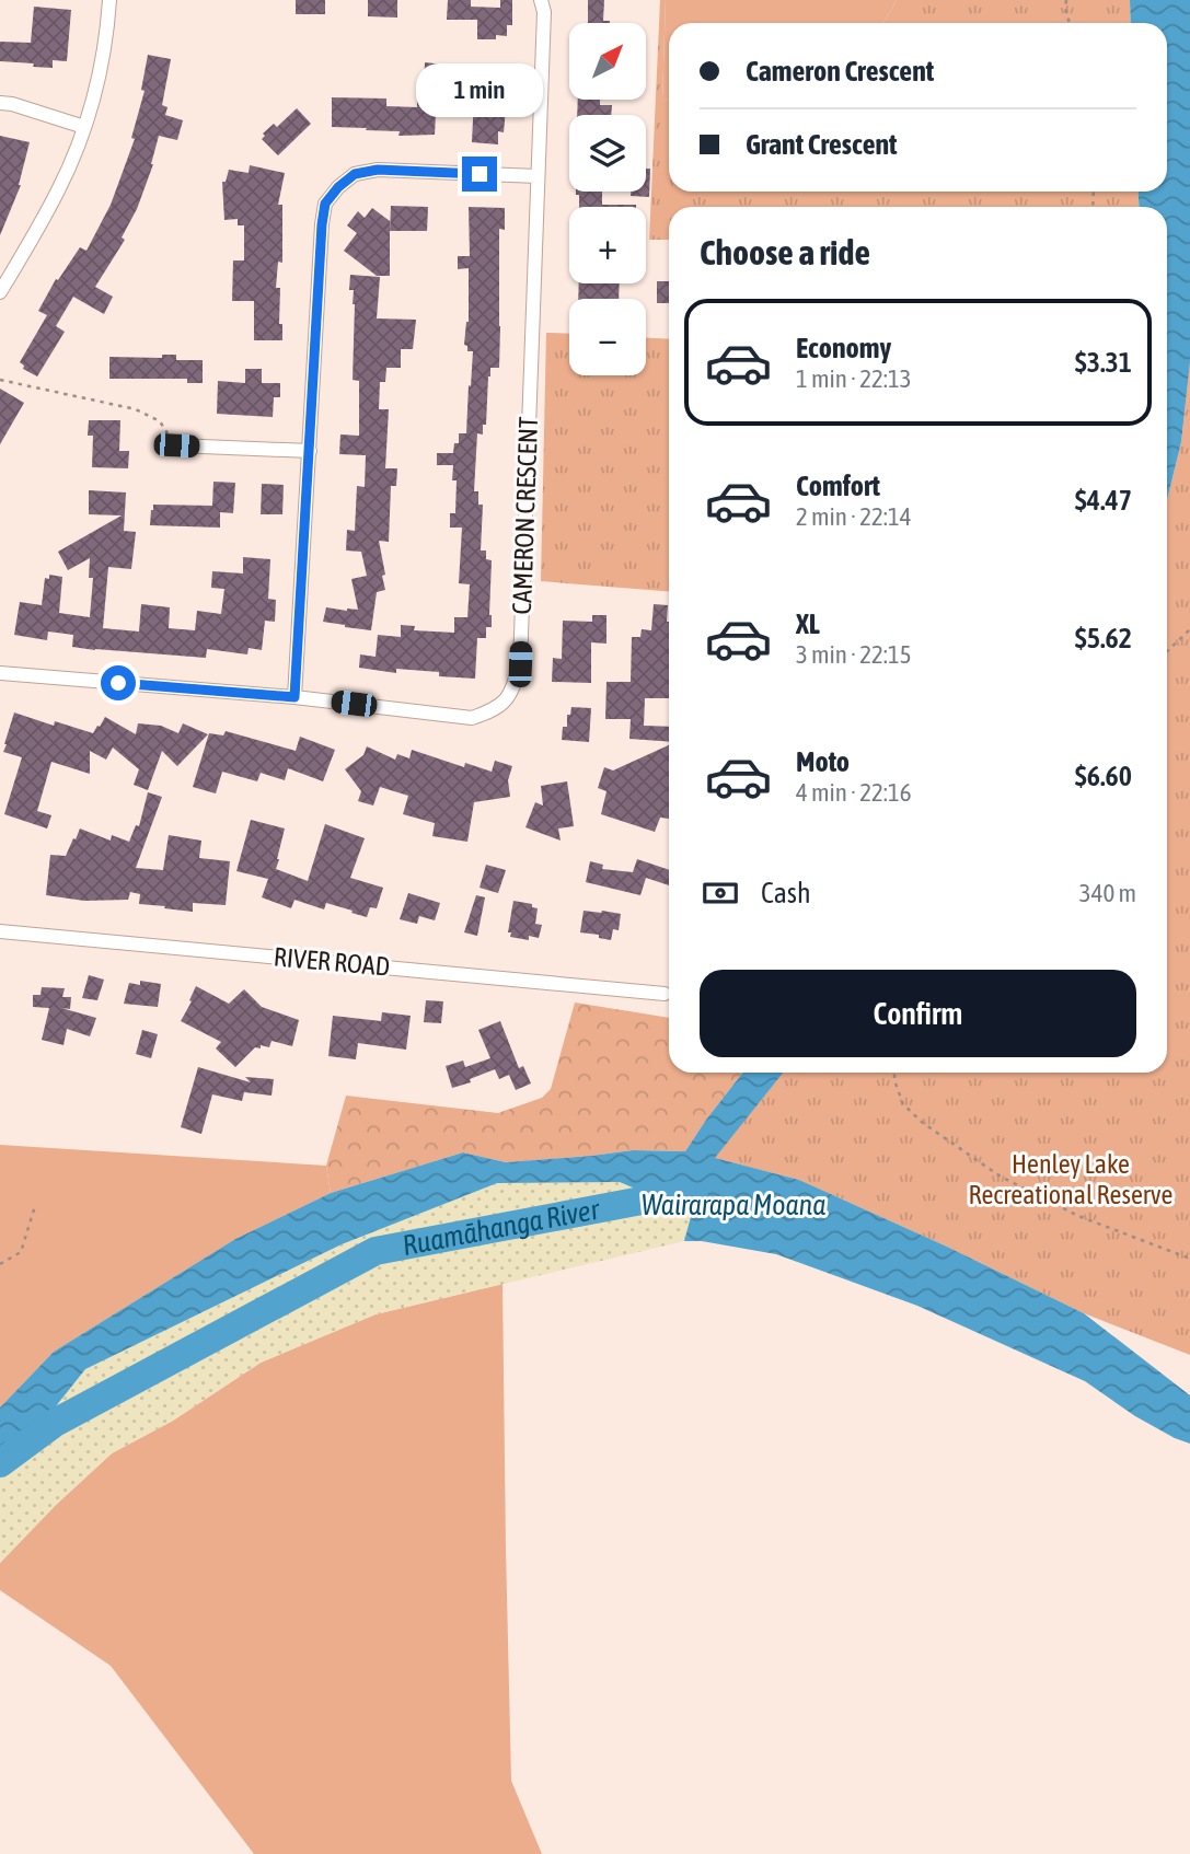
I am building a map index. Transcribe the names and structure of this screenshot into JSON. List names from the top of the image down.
{
  "streets": {
    "street": ["CAMERON CRESCENT", "RIVER ROAD"]
  },
  "water": ["Wairarapa Moana", "Ruamāhanga River"],
  "parks": ["Henley Lake Recreational Reserve"],
  "north": "top right",
  "page": {
    "map_buttons": ["+", "−"],
    "banner": ["Cameron Crescent", "Grant Crescent"],
    "bubble": "1 min",
    "heading": "Choose a ride",
    "list": [
      {
        "name": "Economy",
        "note": "1 min · 22:13",
        "value": "$3.31"
      },
      {
        "name": "Comfort",
        "note": "2 min · 22:14",
        "value": "$4.47"
      },
      {
        "name": "XL",
        "note": "3 min · 22:15",
        "value": "$5.62"
      },
      {
        "name": "Moto",
        "note": "4 min · 22:16",
        "value": "$6.60"
      }
    ],
    "pay": ["Cash", "340 m"],
    "buttons": "Confirm"
  }
}
